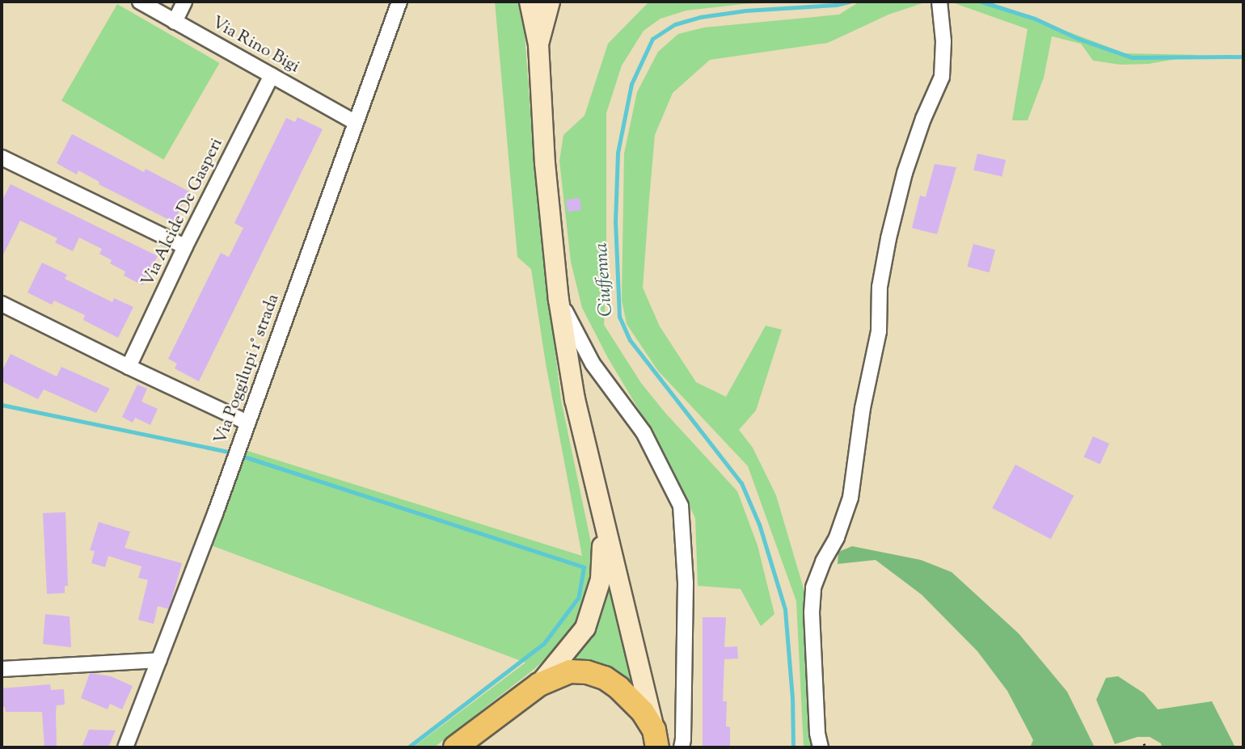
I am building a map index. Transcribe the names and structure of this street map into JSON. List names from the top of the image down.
{
  "streets": {
    "street": ["Via Rino Bigi", "Via Alcide De Gasperi", "Via Poggilupi 1° strada"]
  },
  "crossings": [
    ["Via Rino Bigi", "Via Alcide De Gasperi"],
    ["Via Rino Bigi", "Via Poggilupi 1° strada"]
  ],
  "water": ["Ciuffenna"]
}
